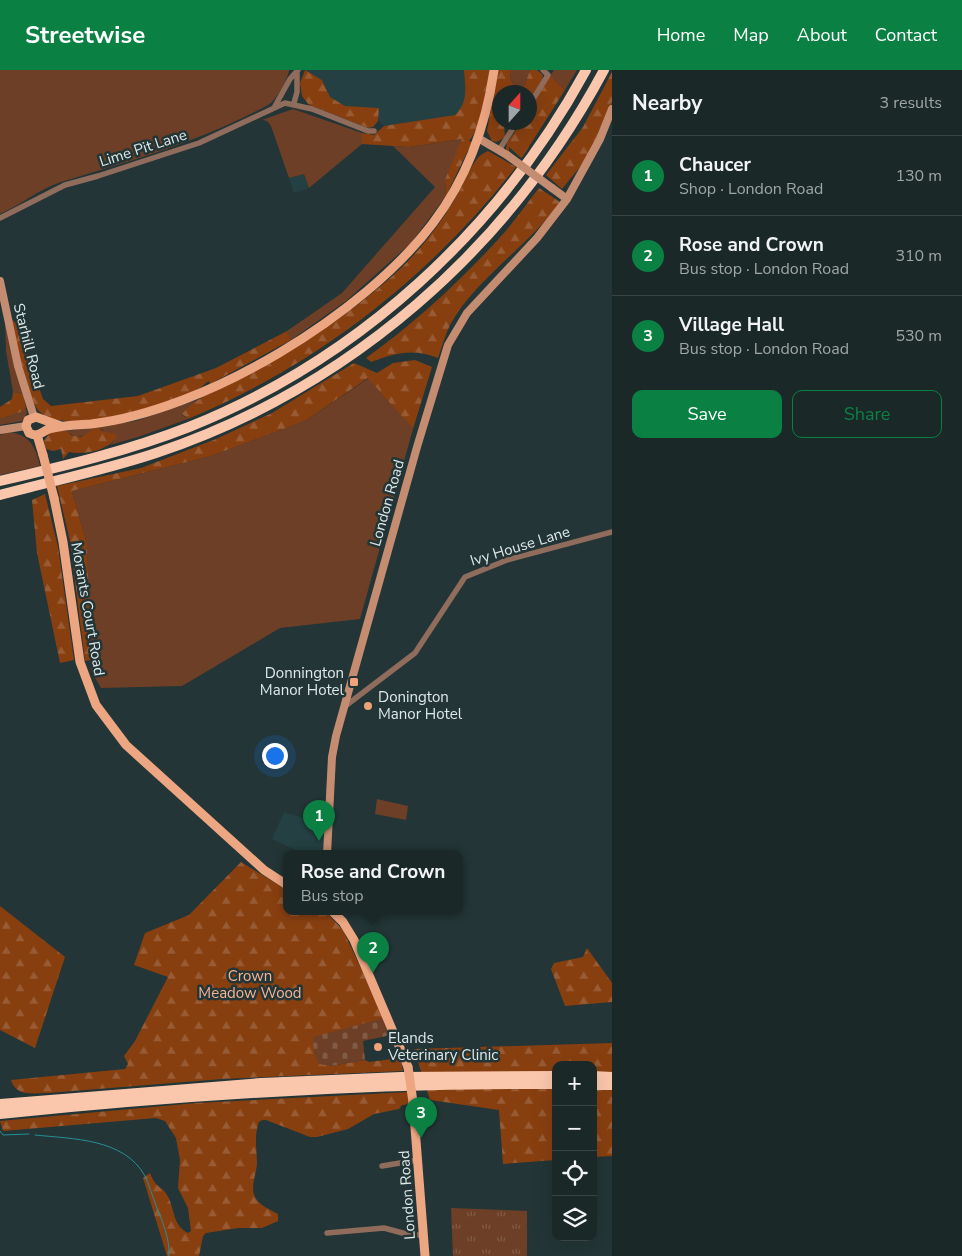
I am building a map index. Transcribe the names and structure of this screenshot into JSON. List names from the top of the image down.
{
  "streets": {
    "main road": ["London Road", "Morants Court Road"],
    "street": ["Lime Pit Lane", "Starhill Road", "Ivy House Lane"]
  },
  "crossings": [
    ["Starhill Road", "Morants Court Road"],
    ["London Road", "Ivy House Lane"]
  ],
  "parks": ["Crown Meadow Wood"],
  "places": {
    "transit": ["Donnington Manor Hotel"],
    "other": ["Donington Manor Hotel", "Elands Veterinary Clinic"]
  },
  "north": "top",
  "page": {
    "header": "Streetwise",
    "nav": [
      "Home",
      "Map",
      "About",
      "Contact"
    ],
    "heading": ["Nearby", "3 results"],
    "list": [
      {
        "mark": "1",
        "name": "Chaucer",
        "note": "Shop · London Road",
        "value": "130 m"
      },
      {
        "mark": "2",
        "name": "Rose and Crown",
        "note": "Bus stop · London Road",
        "value": "310 m"
      },
      {
        "mark": "3",
        "name": "Village Hall",
        "note": "Bus stop · London Road",
        "value": "530 m"
      }
    ],
    "buttons": ["Save", "Share"],
    "pins": ["1", "2", "3"],
    "popup": ["Rose and Crown", "Bus stop"],
    "map_buttons": ["+", "−"]
  }
}
